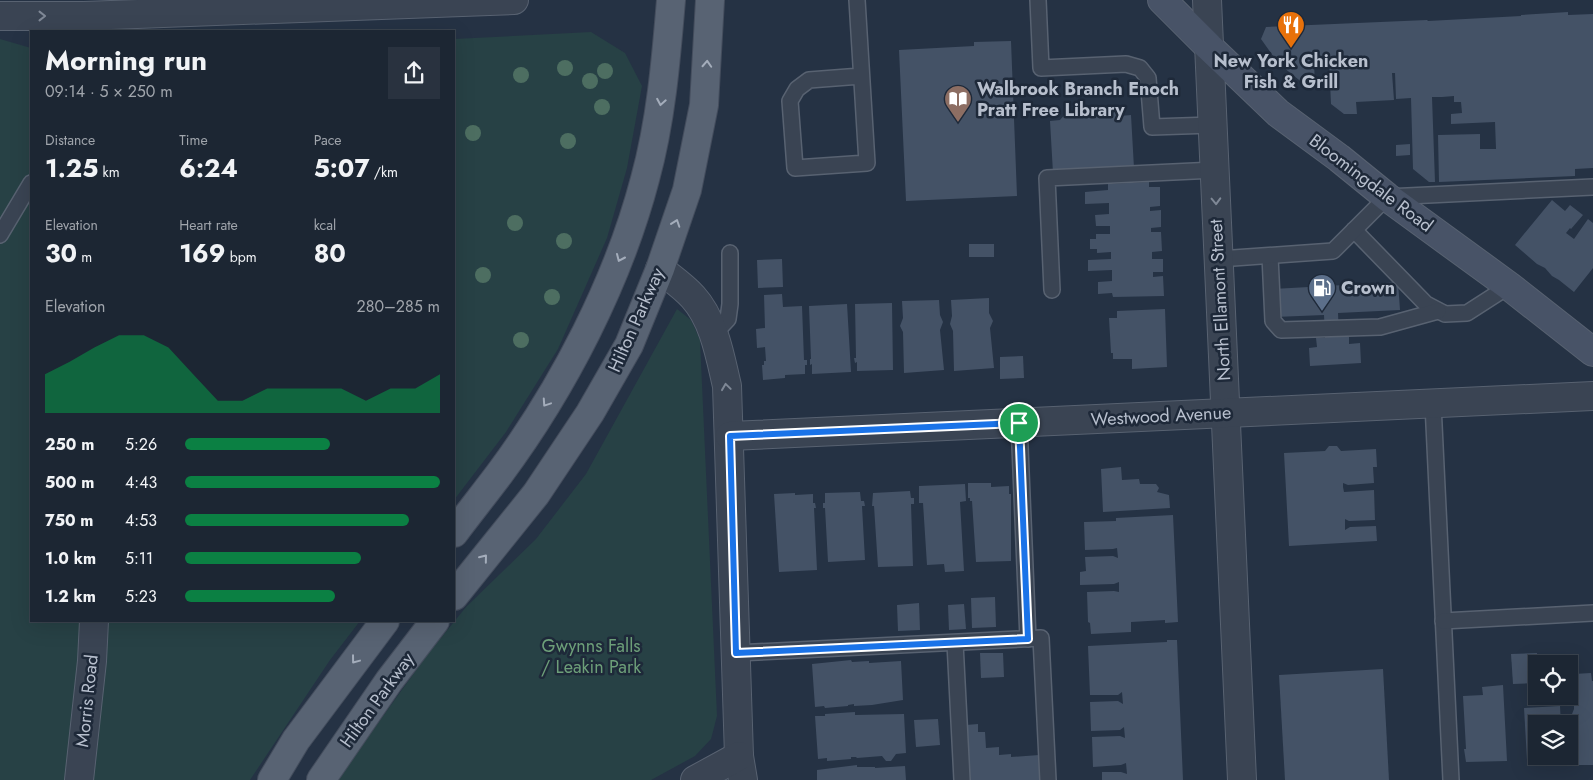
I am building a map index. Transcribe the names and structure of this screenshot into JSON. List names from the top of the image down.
{
  "streets": {
    "main road": ["Bloomingdale Road", "Hilton Parkway"],
    "street": ["North Ellamont Street", "Westwood Avenue", "Morris Road"]
  },
  "crossings": [
    ["Bloomingdale Road", "North Ellamont Street"],
    ["North Ellamont Street", "Westwood Avenue"]
  ],
  "parks": ["Gwynns Falls / Leakin Park"],
  "places": {
    "restaurant": ["New York Chicken Fish & Grill"],
    "library": ["Walbrook Branch Enoch Pratt Free Library"],
    "fuel station": ["Crown"]
  },
  "page": {
    "heading": ["Morning run", "09:14 · 5 × 250 m"],
    "stats": [
      ["Distance", "1.25 km"],
      ["Time", "6:24"],
      ["Pace", "5:07 /km"],
      ["Elevation", "30 m"],
      ["Heart rate", "169 bpm"],
      ["kcal", "80"]
    ],
    "chart": ["Elevation", "280–285 m"],
    "list": [
      {
        "name": "250 m",
        "note": "5:26"
      },
      {
        "name": "500 m",
        "note": "4:43"
      },
      {
        "name": "750 m",
        "note": "4:53"
      },
      {
        "name": "1.0 km",
        "note": "5:11"
      },
      {
        "name": "1.2 km",
        "note": "5:23"
      }
    ]
  }
}
